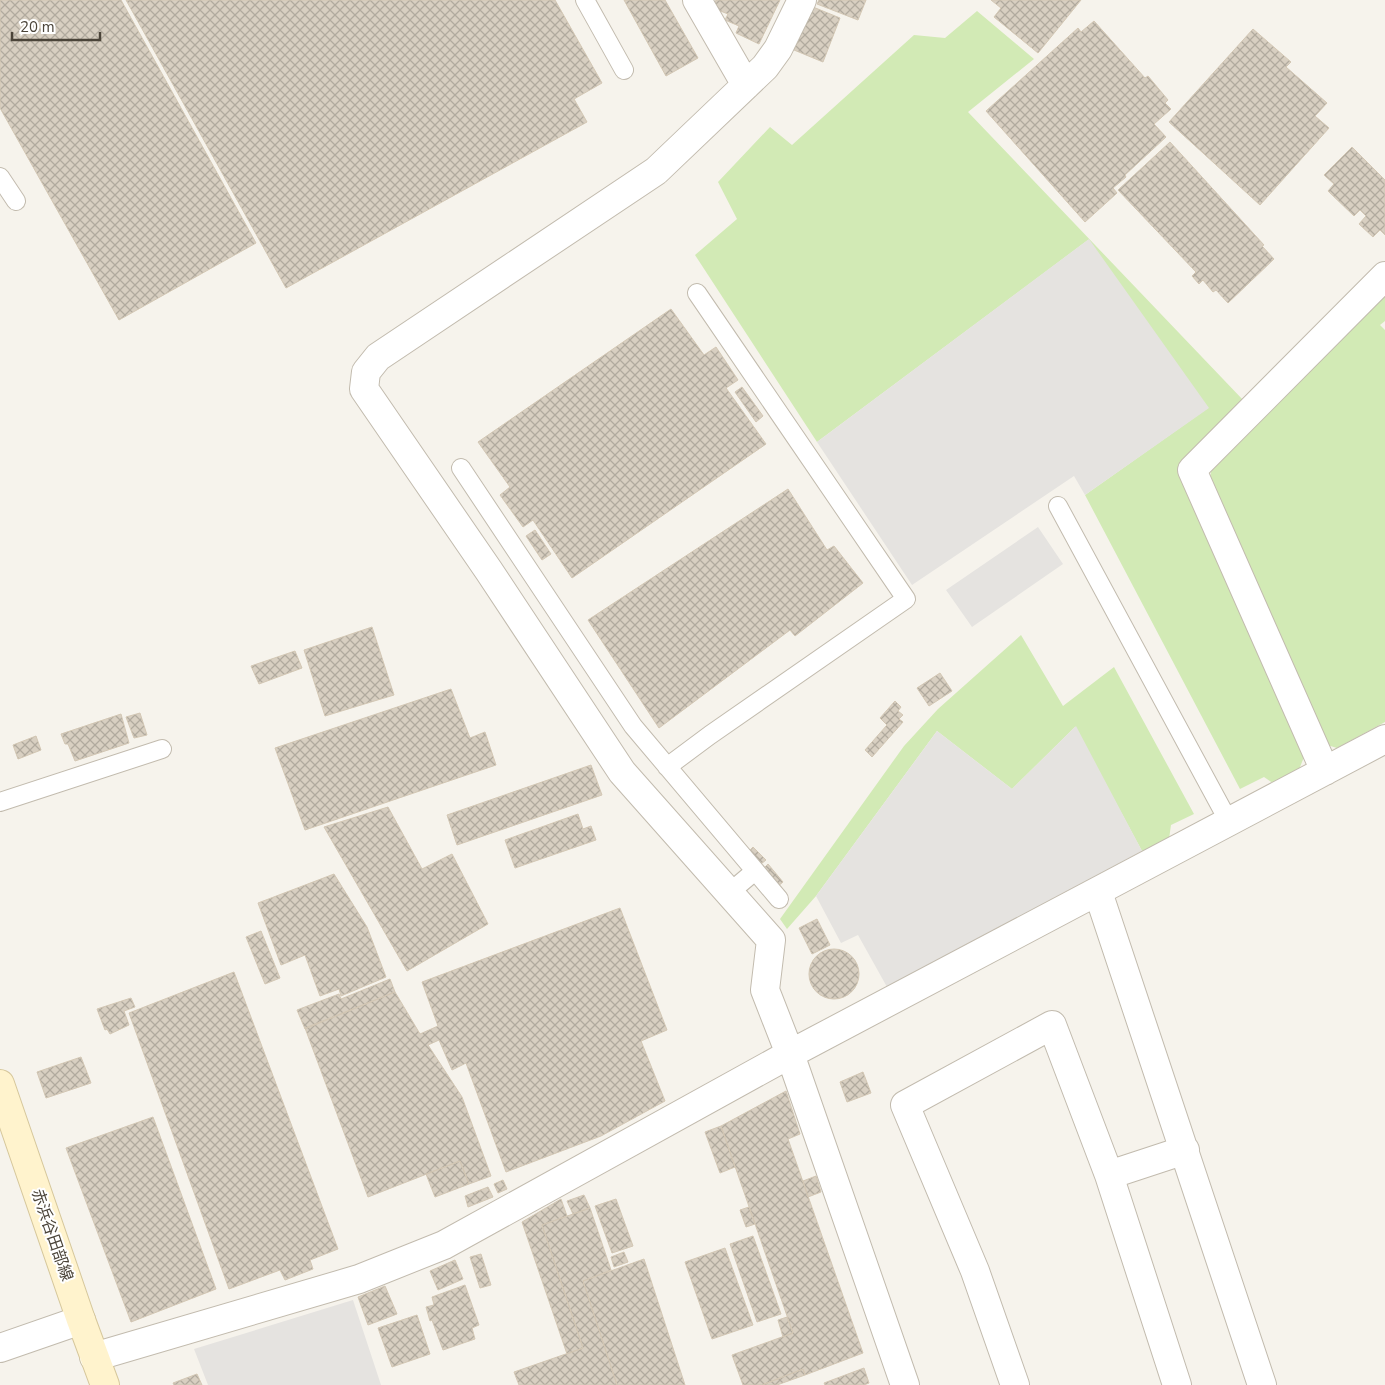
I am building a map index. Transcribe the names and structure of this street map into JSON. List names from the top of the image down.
{
  "streets": {
    "main road": ["赤浜谷田部線"]
  },
  "scale_bar": "20 m"
}
